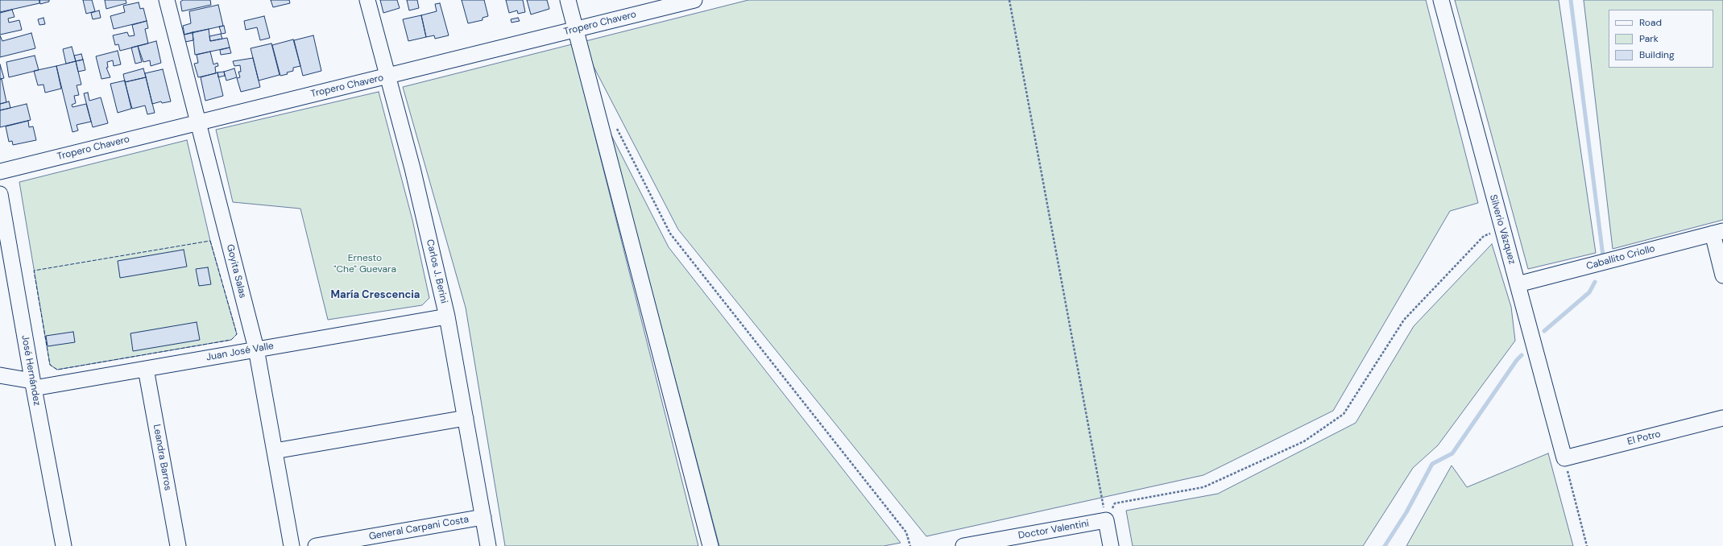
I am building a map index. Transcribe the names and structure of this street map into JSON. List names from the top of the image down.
{
  "streets": {
    "street": [
      "Tropero Chavero",
      "Silverio Vázquez",
      "Caballito Criollo",
      "Goyita Salas",
      "Carlos J. Berini",
      "Juan José Valle",
      "José Hernández",
      "El Potro",
      "Leandra Barros",
      "General Carpani Costa",
      "Doctor Valentini"
    ]
  },
  "crossings": [
    ["Tropero Chavero", "Goyita Salas"],
    ["Tropero Chavero", "Carlos J. Berini"],
    ["Silverio Vázquez", "Caballito Criollo"],
    ["Silverio Vázquez", "El Potro"],
    ["Goyita Salas", "Juan José Valle"],
    ["Carlos J. Berini", "Juan José Valle"],
    ["Carlos J. Berini", "General Carpani Costa"],
    ["Juan José Valle", "José Hernández"],
    ["Juan José Valle", "Leandra Barros"]
  ],
  "districts": ["María Crescencia"],
  "parks": ["Ernesto \"Che\" Guevara"],
  "legend": ["Road", "Park", "Building"]
}
